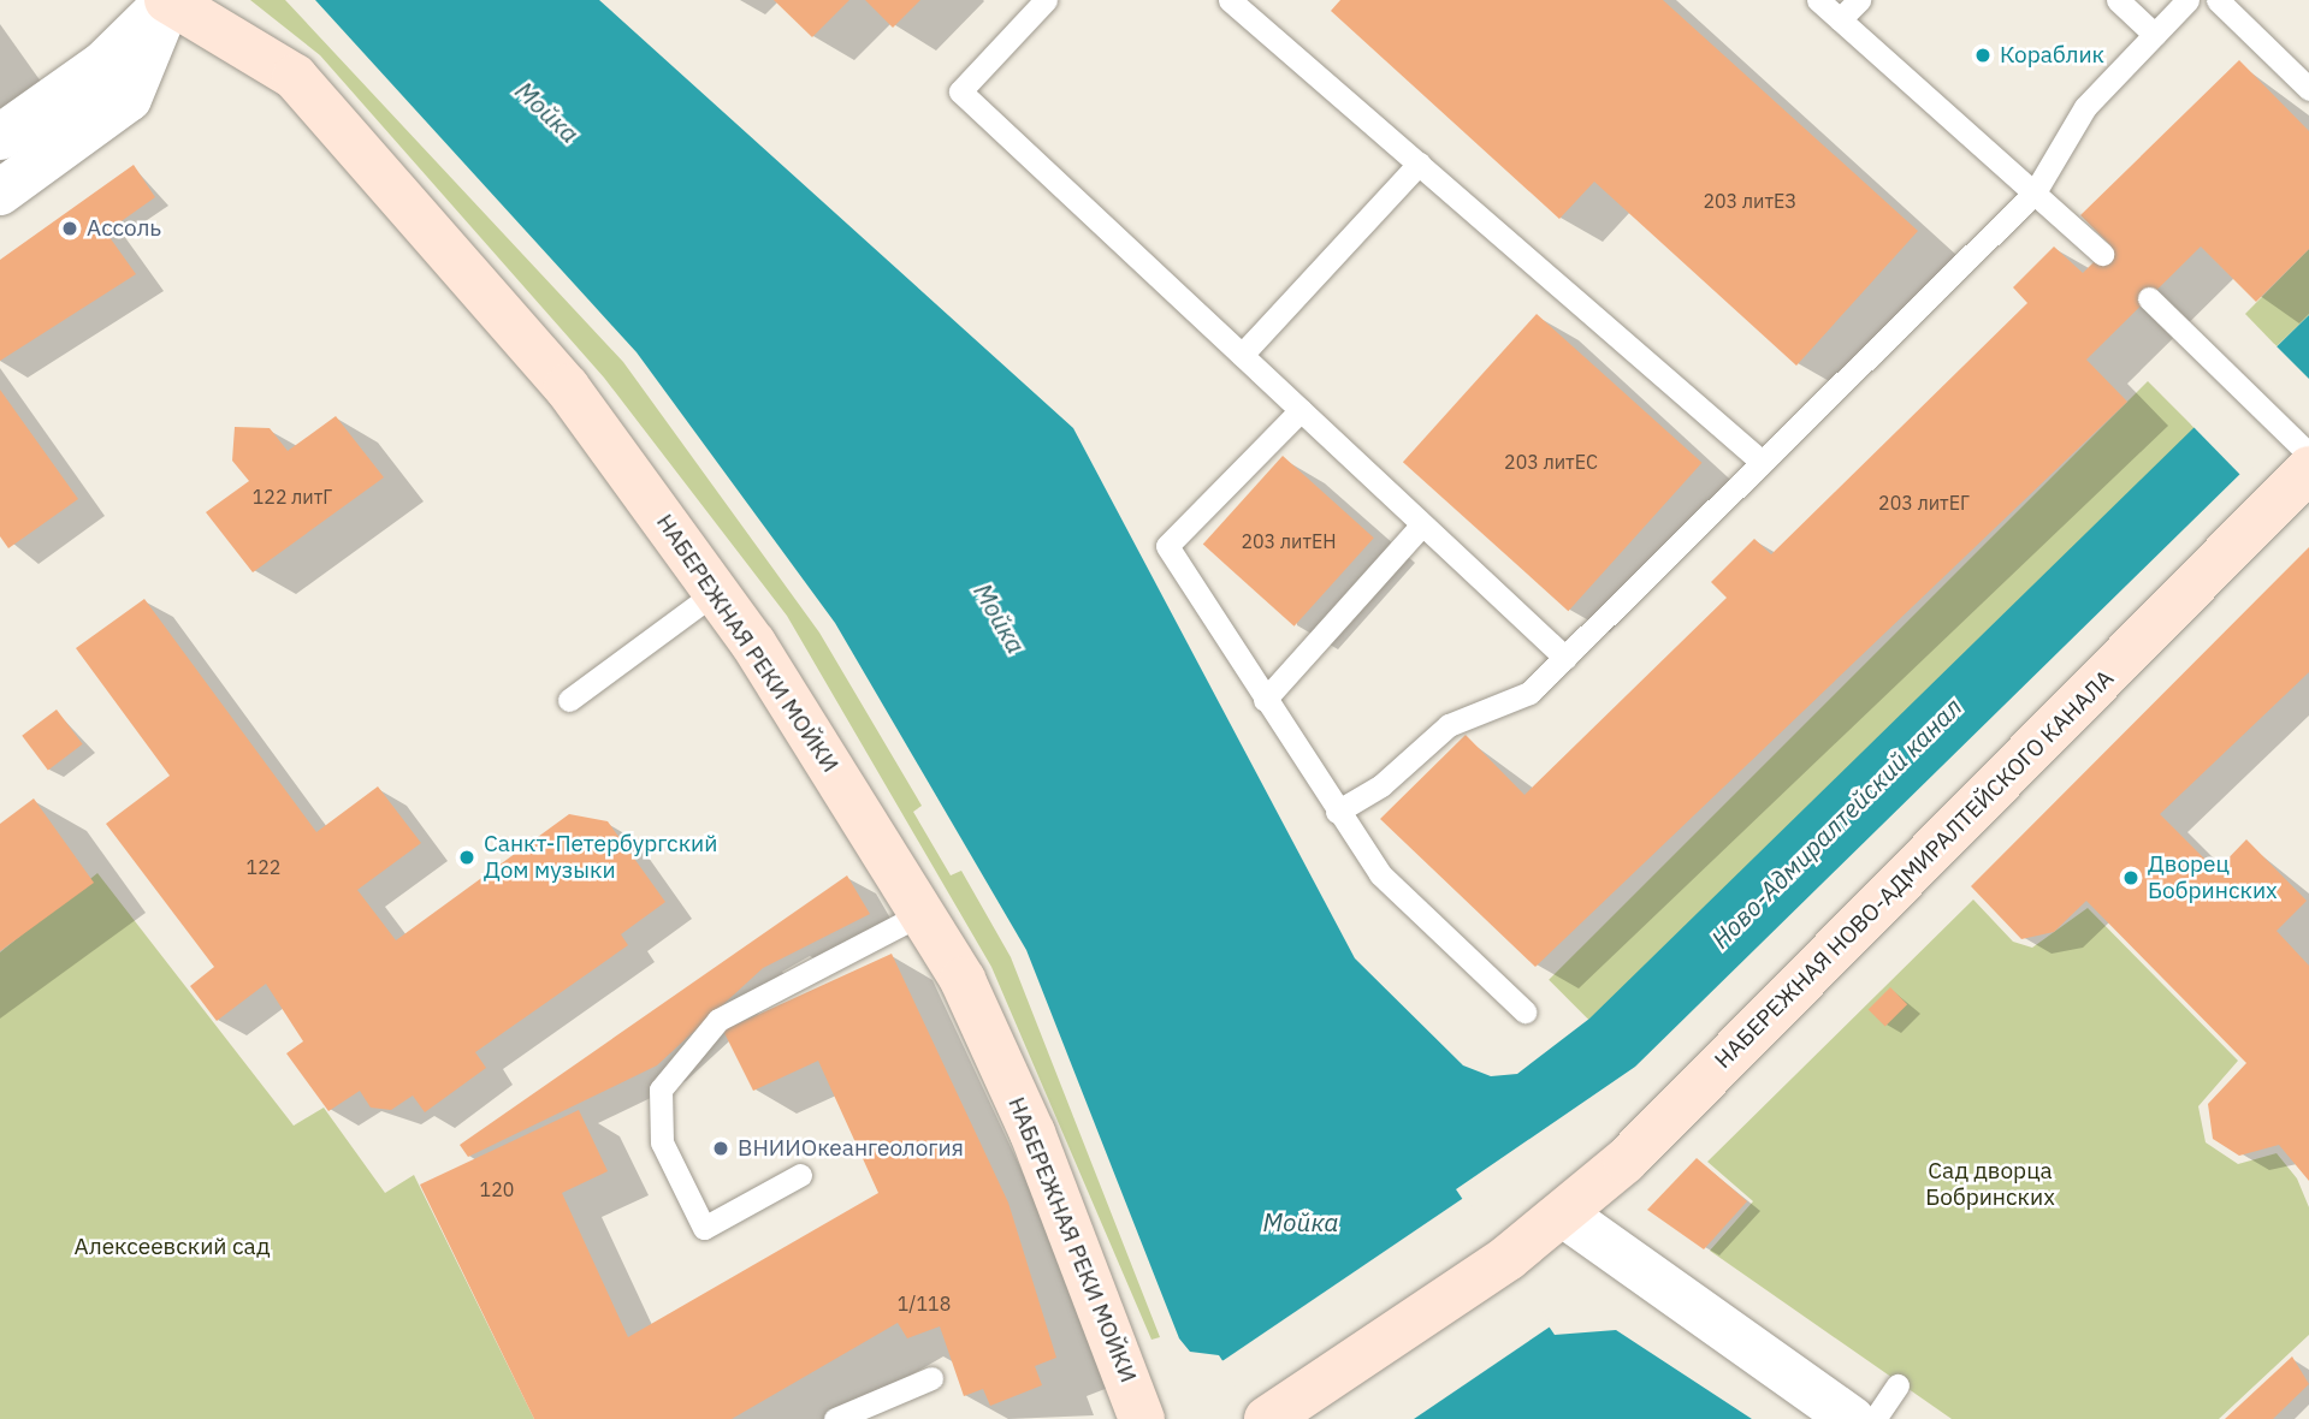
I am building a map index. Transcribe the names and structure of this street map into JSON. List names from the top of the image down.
{
  "streets": {
    "main road": ["НАБЕРЕЖНАЯ РЕКИ МОЙКИ", "НАБЕРЕЖНАЯ НОВО-АДМИРАЛТЕЙСКОГО КАНАЛА"]
  },
  "water": ["Мойка", "Ново-Адмиралтейский канал"],
  "parks": ["Сад дворца Бобринских", "Алексеевский сад"],
  "places": [
    "Кораблик",
    "Ассоль",
    "Санкт-Петербургский Дом музыки",
    "Дворец Бобринских",
    "ВНИИОкеангеология"
  ],
  "house_numbers": [
    "203 литЕЗ",
    "203 литЕС",
    "122 литГ",
    "203 литЕГ",
    "203 литЕН",
    "122",
    "120",
    "1/118"
  ]
}
